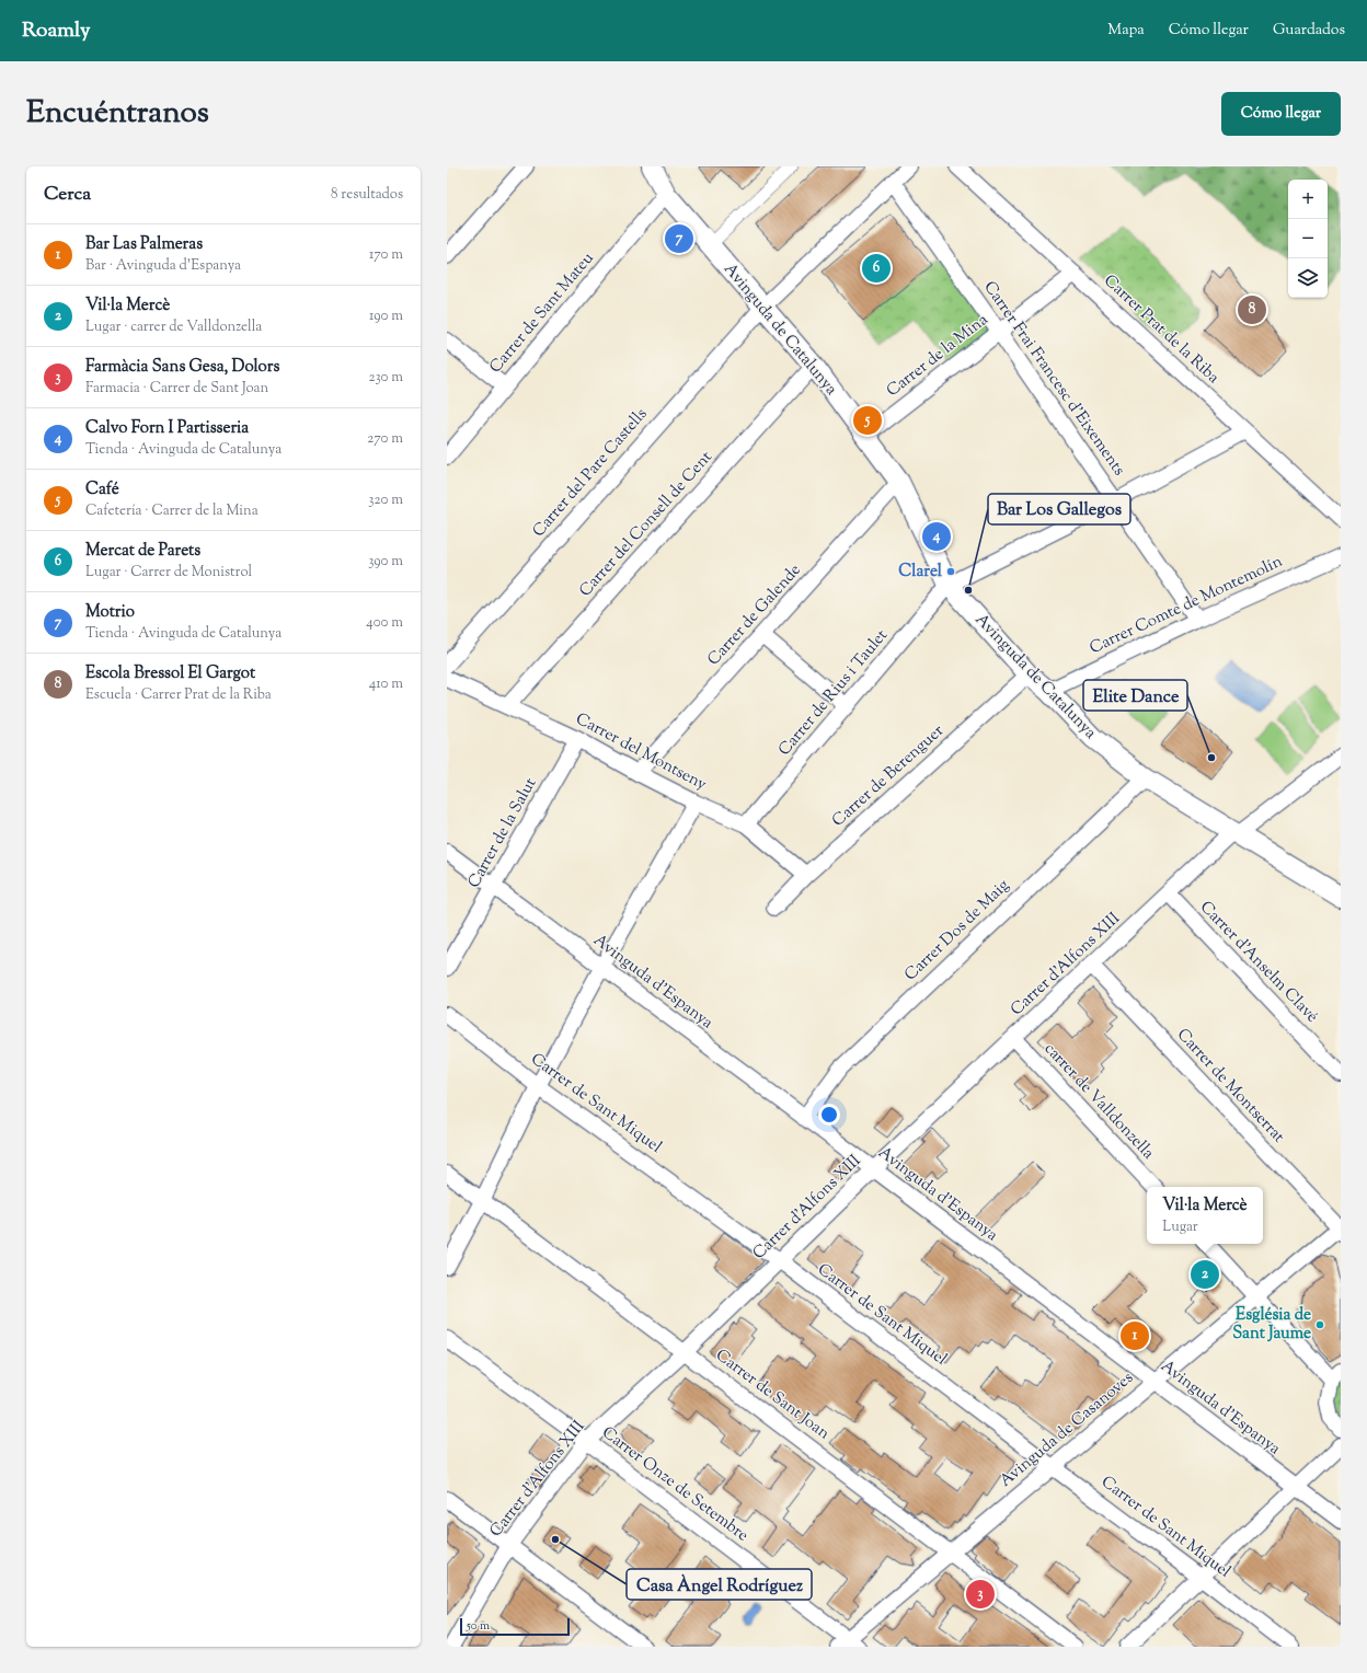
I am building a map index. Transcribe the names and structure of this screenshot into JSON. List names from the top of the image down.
{
  "streets": {
    "street": [
      "Carrer de Sant Mateu",
      "Avinguda de Catalunya",
      "Carrer Prat de la Riba",
      "Carrer de la Mina",
      "Carrer Frai Francesc d'Eixements",
      "Carrer del Pare Castells",
      "Carrer del Consell de Cent",
      "Carrer Comte de Montemolín",
      "Carrer de Galende",
      "Carrer de Rius i Taulet",
      "Carrer del Montseny",
      "Carrer de Berenguer",
      "Carrer de la Salut",
      "Carrer Dos de Maig",
      "Carrer d'Anselm Clavé",
      "Carrer d'Alfons XIII",
      "Avinguda d'Espanya",
      "Carrer de Montserrat",
      "carrer de Valldonzella",
      "Carrer de Sant Miquel",
      "Carrer de Sant Joan",
      "Avinguda de Casanoves",
      "Carrer Onze de Setembre"
    ]
  },
  "crossings": [
    ["Carrer de Sant Mateu", "Avinguda de Catalunya"],
    ["Avinguda de Catalunya", "Carrer de la Mina"],
    ["Avinguda de Catalunya", "Carrer del Pare Castells"],
    ["Avinguda de Catalunya", "Carrer del Consell de Cent"],
    ["Avinguda de Catalunya", "Carrer Comte de Montemolín"],
    ["Avinguda de Catalunya", "Carrer de Galende"],
    ["Avinguda de Catalunya", "Carrer de Rius i Taulet"],
    ["Avinguda de Catalunya", "Carrer de Berenguer"],
    ["Avinguda de Catalunya", "Carrer Dos de Maig"],
    ["Avinguda de Catalunya", "Carrer d'Alfons XIII"],
    ["Carrer Prat de la Riba", "Carrer de la Mina"],
    ["Carrer de la Mina", "Carrer Frai Francesc d'Eixements"],
    ["Carrer Frai Francesc d'Eixements", "Carrer del Pare Castells"],
    ["Carrer Frai Francesc d'Eixements", "Carrer Comte de Montemolín"],
    ["Carrer del Consell de Cent", "Carrer del Montseny"],
    ["Carrer de Galende", "Carrer del Montseny"],
    ["Carrer de Rius i Taulet", "Carrer del Montseny"],
    ["Carrer del Montseny", "Carrer de Berenguer"],
    ["Carrer del Montseny", "Carrer de la Salut"],
    ["Carrer de la Salut", "Avinguda d'Espanya"],
    ["Carrer Dos de Maig", "Avinguda d'Espanya"],
    ["Carrer d'Anselm Clavé", "Carrer d'Alfons XIII"],
    ["Carrer d'Alfons XIII", "Avinguda d'Espanya"],
    ["Carrer d'Alfons XIII", "Carrer de Montserrat"],
    ["Carrer d'Alfons XIII", "carrer de Valldonzella"],
    ["Carrer d'Alfons XIII", "Carrer de Sant Miquel"],
    ["Carrer d'Alfons XIII", "Carrer de Sant Joan"],
    ["Carrer d'Alfons XIII", "Carrer Onze de Setembre"],
    ["Avinguda d'Espanya", "Avinguda de Casanoves"],
    ["Carrer de Montserrat", "Avinguda de Casanoves"],
    ["Carrer de Sant Miquel", "Avinguda de Casanoves"],
    ["Carrer de Sant Joan", "Avinguda de Casanoves"],
    ["Avinguda de Casanoves", "Carrer Onze de Setembre"]
  ],
  "places": [
    "Clarel",
    "Bar Los Gallegos",
    "Elite Dance",
    "Església de Sant Jaume",
    "Casa Àngel Rodríguez"
  ],
  "scale_bar": "50 m",
  "page": {
    "header": "Roamly",
    "nav": ["Mapa", "Cómo llegar", "Guardados"],
    "title": "Encuéntranos",
    "buttons": "Cómo llegar",
    "heading": ["Cerca", "8 resultados"],
    "map_buttons": ["+", "−"],
    "pins": [
      "7",
      "6",
      "8",
      "5",
      "4",
      "2",
      "1",
      "3"
    ],
    "list": [
      {
        "mark": "1",
        "name": "Bar Las Palmeras",
        "note": "Bar · Avinguda d'Espanya",
        "value": "170 m"
      },
      {
        "mark": "2",
        "name": "Vil·la Mercè",
        "note": "Lugar · carrer de Valldonzella",
        "value": "190 m"
      },
      {
        "mark": "3",
        "name": "Farmàcia Sans Gesa, Dolors",
        "note": "Farmacia · Carrer de Sant Joan",
        "value": "230 m"
      },
      {
        "mark": "4",
        "name": "Calvo Forn I Partisseria",
        "note": "Tienda · Avinguda de Catalunya",
        "value": "270 m"
      },
      {
        "mark": "5",
        "name": "Café",
        "note": "Cafetería · Carrer de la Mina",
        "value": "320 m"
      },
      {
        "mark": "6",
        "name": "Mercat de Parets",
        "note": "Lugar · Carrer de Monistrol",
        "value": "390 m"
      },
      {
        "mark": "7",
        "name": "Motrio",
        "note": "Tienda · Avinguda de Catalunya",
        "value": "400 m"
      },
      {
        "mark": "8",
        "name": "Escola Bressol El Gargot",
        "note": "Escuela · Carrer Prat de la Riba",
        "value": "410 m"
      }
    ],
    "popup": ["Vil·la Mercè", "Lugar"],
    "scale": "50 m"
  }
}
